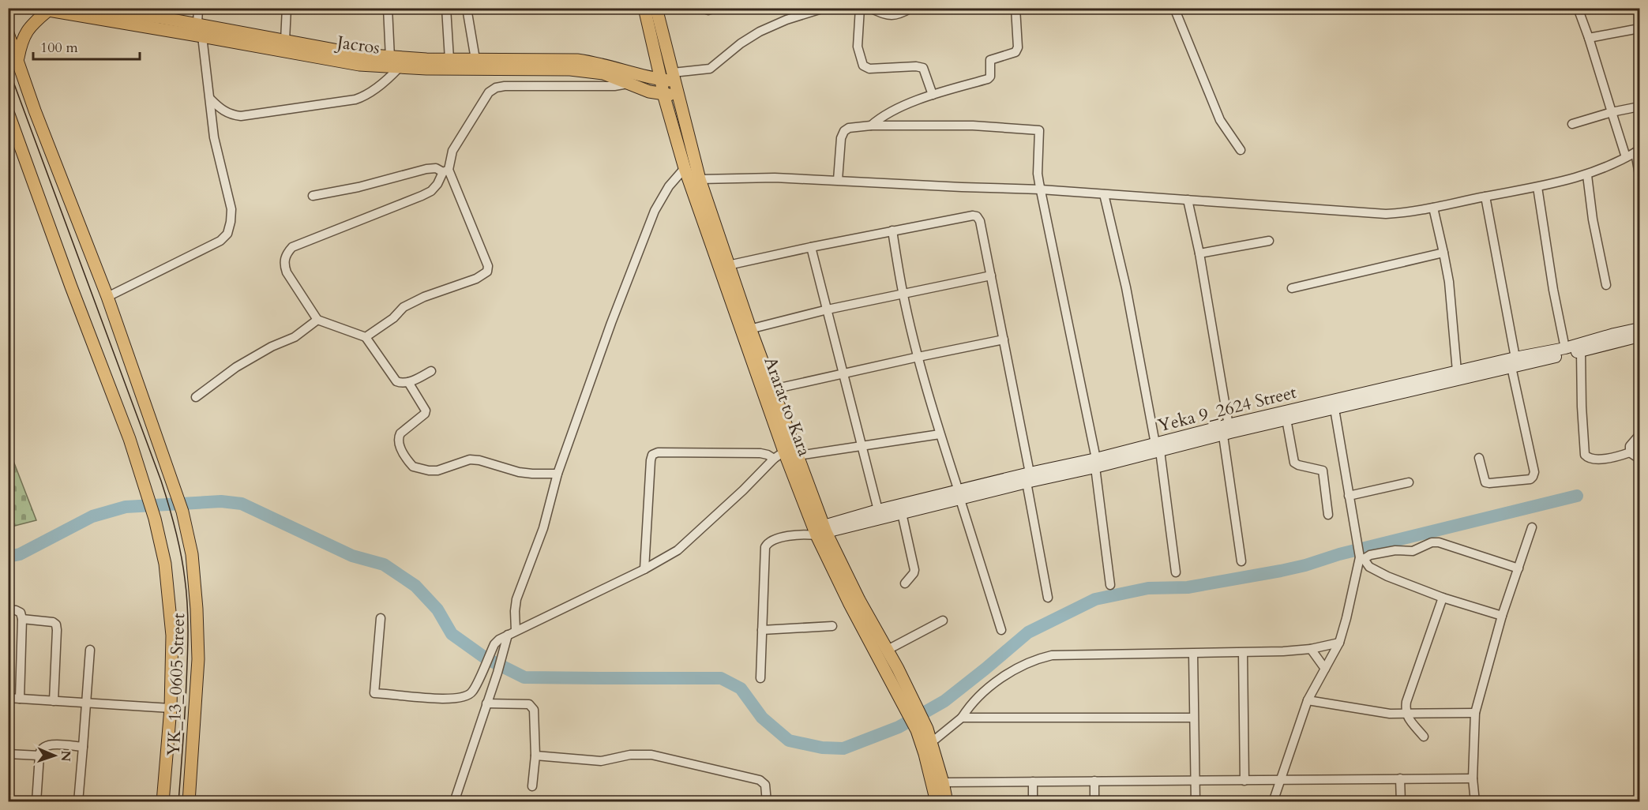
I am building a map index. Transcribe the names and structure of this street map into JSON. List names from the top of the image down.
{
  "streets": {
    "main road": [
      "Jacros",
      "Ararat to Kara",
      "Yeka 9_2624 Street",
      "YK_13_0605 Street"
    ]
  },
  "crossings": [
    ["Jacros", "Ararat to Kara"],
    ["Ararat to Kara", "Yeka 9_2624 Street"]
  ],
  "scale_bar": "100 m",
  "north": "right"
}
